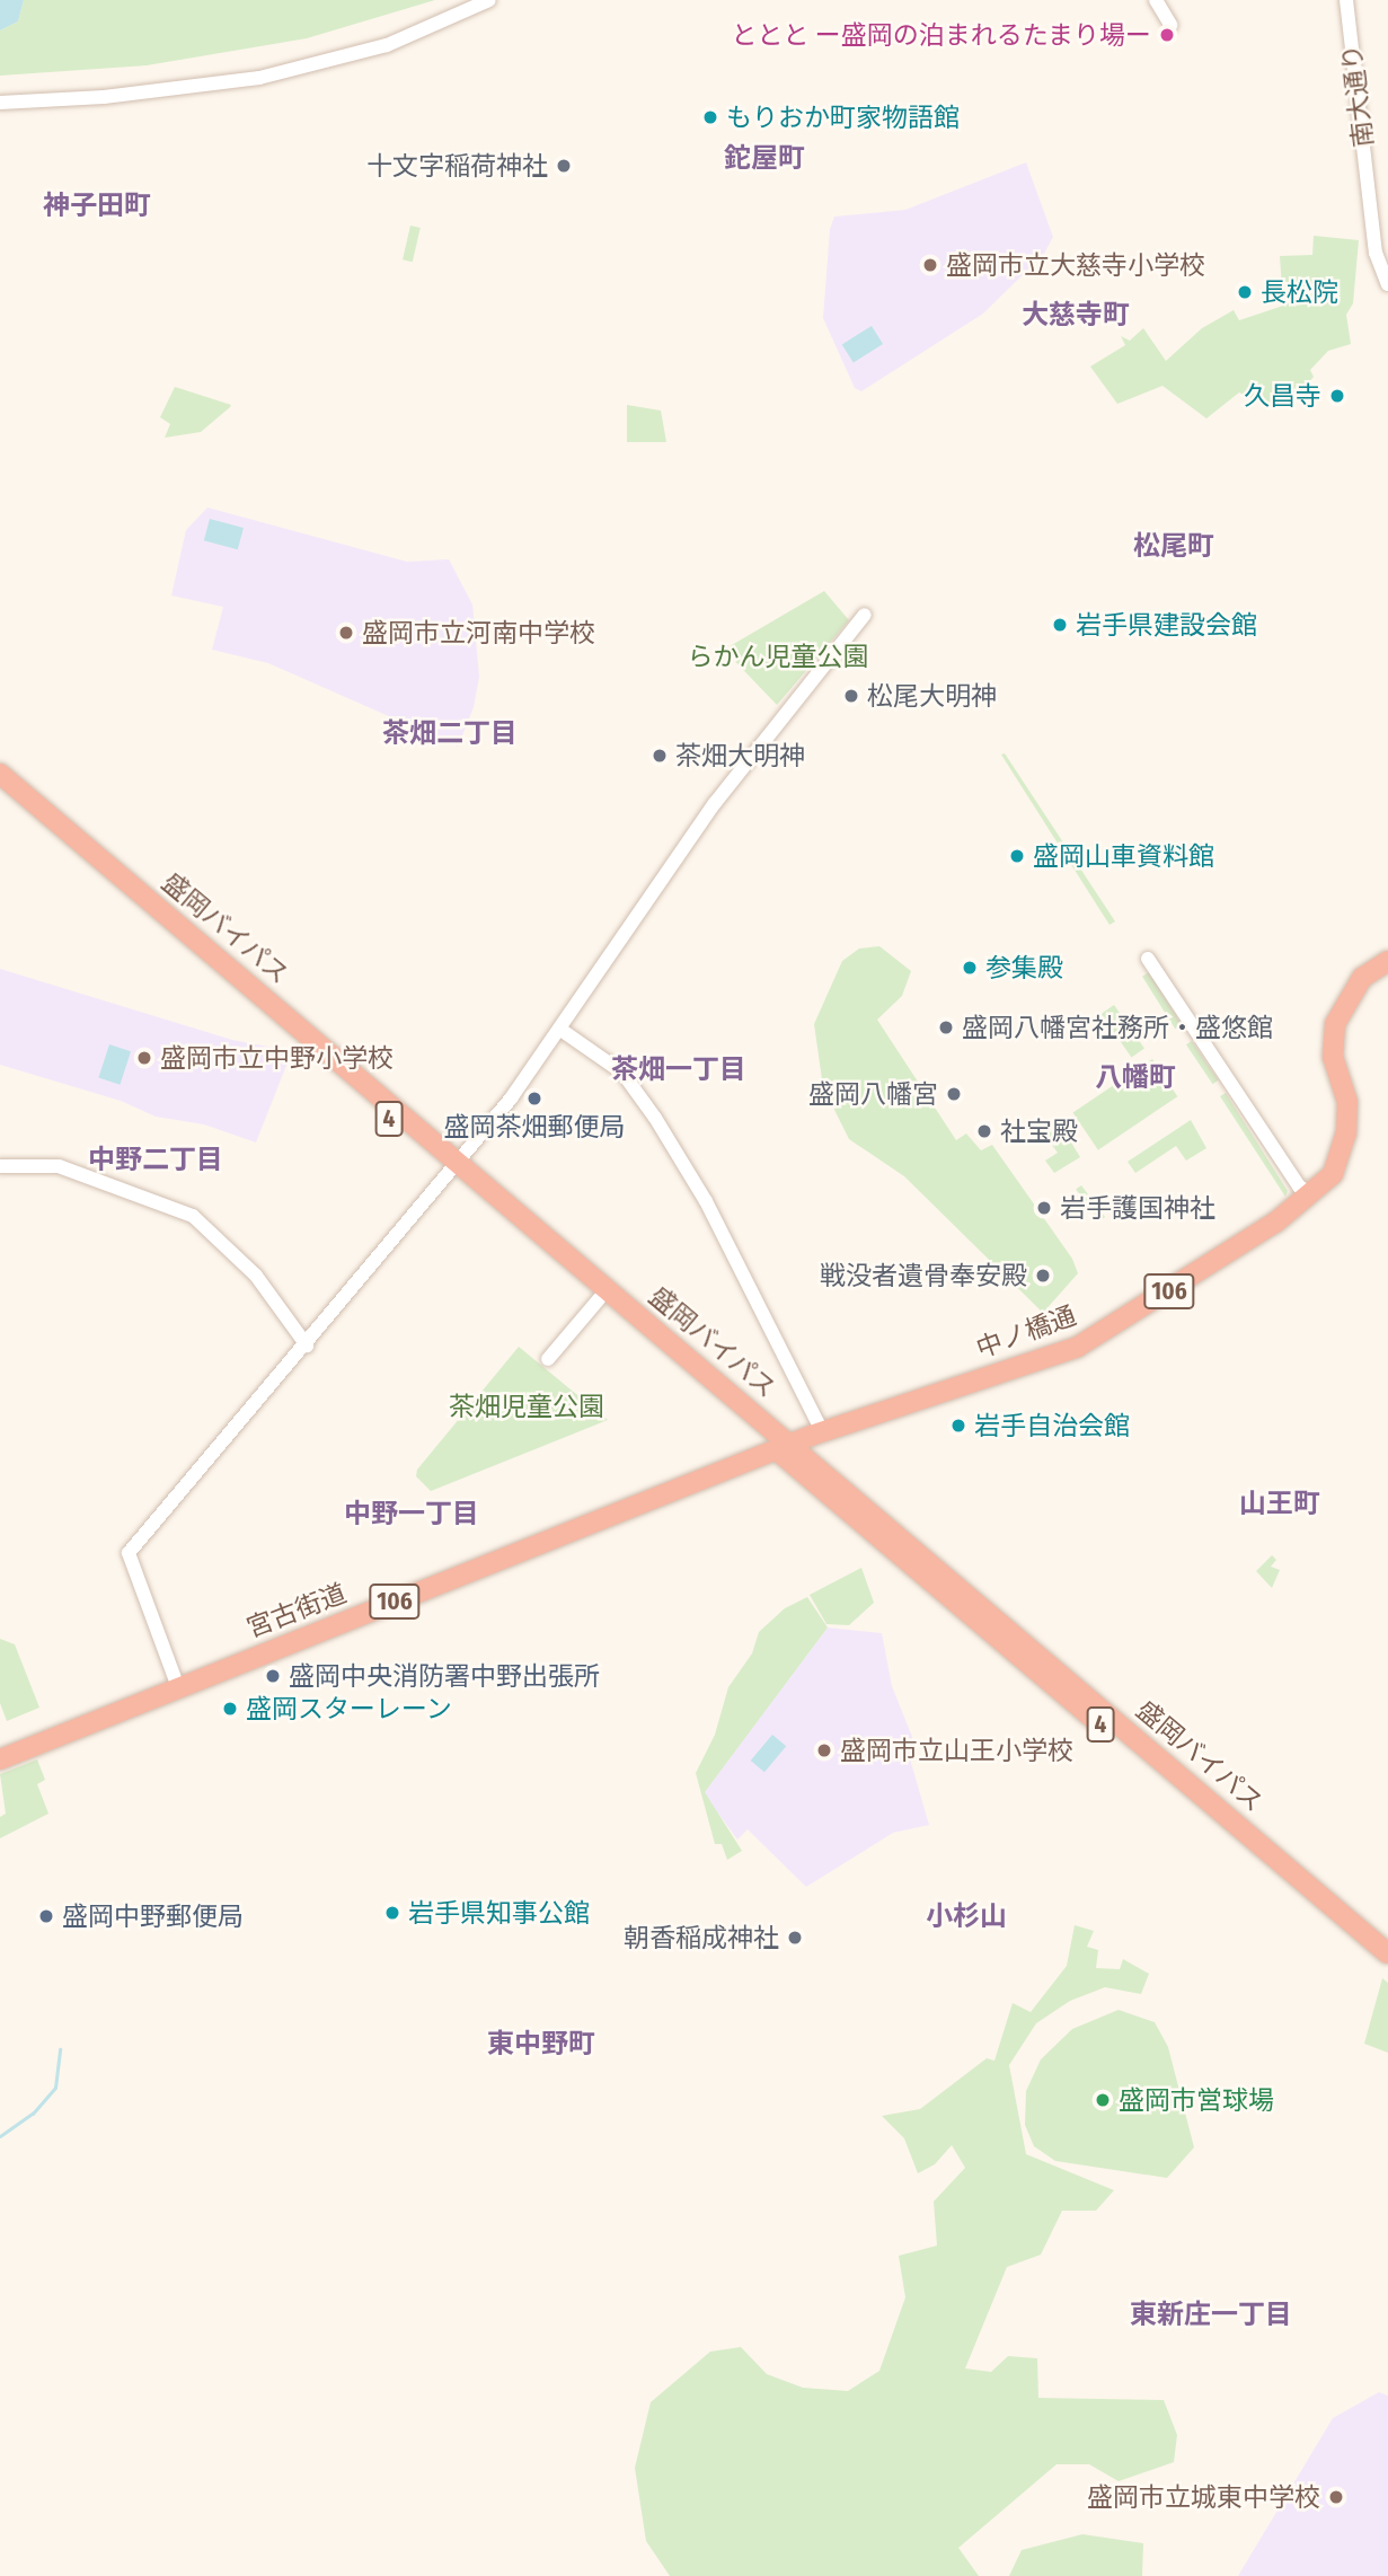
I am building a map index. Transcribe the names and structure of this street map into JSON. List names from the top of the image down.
{
  "streets": {
    "highway": [
      "盛岡バイパス",
      "4",
      "106",
      "中ノ橋通",
      "宮古街道"
    ],
    "street": ["南大通り"]
  },
  "crossings": [
    ["盛岡バイパス", "中ノ橋通"],
    ["盛岡バイパス", "宮古街道"],
    ["中ノ橋通", "宮古街道"]
  ],
  "districts": [
    "鉈屋町",
    "神子田町",
    "大慈寺町",
    "松尾町",
    "茶畑二丁目",
    "茶畑一丁目",
    "八幡町",
    "中野二丁目",
    "山王町",
    "中野一丁目",
    "小杉山",
    "東中野町",
    "東新庄一丁目"
  ],
  "parks": ["らかん児童公園", "茶畑児童公園"],
  "places": [
    "ととと ー盛岡の泊まれるたまり場ー",
    "もりおか町家物語館",
    "十文字稲荷神社",
    "盛岡市立大慈寺小学校",
    "長松院",
    "久昌寺",
    "岩手県建設会館",
    "盛岡市立河南中学校",
    "松尾大明神",
    "茶畑大明神",
    "盛岡山車資料館",
    "参集殿",
    "盛岡八幡宮社務所・盛悠館",
    "盛岡市立中野小学校",
    "盛岡八幡宮",
    "盛岡茶畑郵便局",
    "社宝殿",
    "岩手護国神社",
    "戦没者遺骨奉安殿",
    "岩手自治会館",
    "盛岡中央消防署中野出張所",
    "盛岡スターレーン",
    "盛岡市立山王小学校",
    "岩手県知事公館",
    "盛岡中野郵便局",
    "朝香稲成神社",
    "盛岡市営球場",
    "盛岡市立城東中学校"
  ]
}
